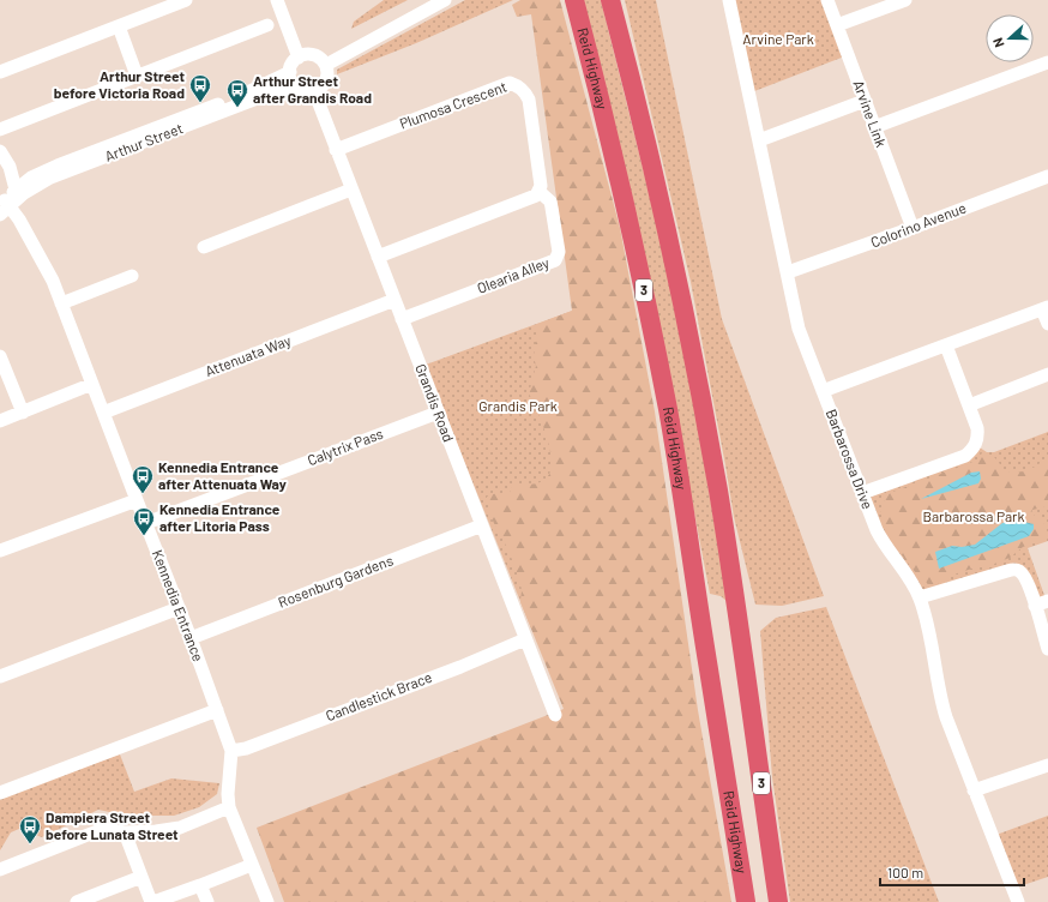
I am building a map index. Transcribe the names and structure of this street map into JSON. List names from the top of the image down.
{
  "streets": {
    "highway": ["Reid Highway", "3"],
    "street": [
      "Plumosa Crescent",
      "Arvine Link",
      "Arthur Street",
      "Colorino Avenue",
      "Olearia Alley",
      "Attenuata Way",
      "Grandis Road",
      "Calytrix Pass",
      "Barbarossa Drive",
      "Rosenburg Gardens",
      "Kennedia Entrance",
      "Candlestick Brace"
    ]
  },
  "crossings": [
    ["Plumosa Crescent", "Olearia Alley"],
    ["Plumosa Crescent", "Grandis Road"],
    ["Arvine Link", "Colorino Avenue"],
    ["Arthur Street", "Grandis Road"],
    ["Arthur Street", "Kennedia Entrance"],
    ["Colorino Avenue", "Barbarossa Drive"],
    ["Olearia Alley", "Grandis Road"],
    ["Attenuata Way", "Grandis Road"],
    ["Attenuata Way", "Kennedia Entrance"],
    ["Grandis Road", "Calytrix Pass"],
    ["Grandis Road", "Rosenburg Gardens"],
    ["Grandis Road", "Candlestick Brace"],
    ["Calytrix Pass", "Kennedia Entrance"],
    ["Rosenburg Gardens", "Kennedia Entrance"],
    ["Kennedia Entrance", "Candlestick Brace"]
  ],
  "parks": ["Arvine Park", "Grandis Park", "Barbarossa Park"],
  "places": {
    "bus stop": [
      "Arthur Street before Victoria Road",
      "Arthur Street after Grandis Road",
      "Kennedia Entrance after Attenuata Way",
      "Kennedia Entrance after Litoria Pass",
      "Dampiera Street before Lunata Street"
    ]
  },
  "scale_bar": "100 m",
  "north": "left"
}
